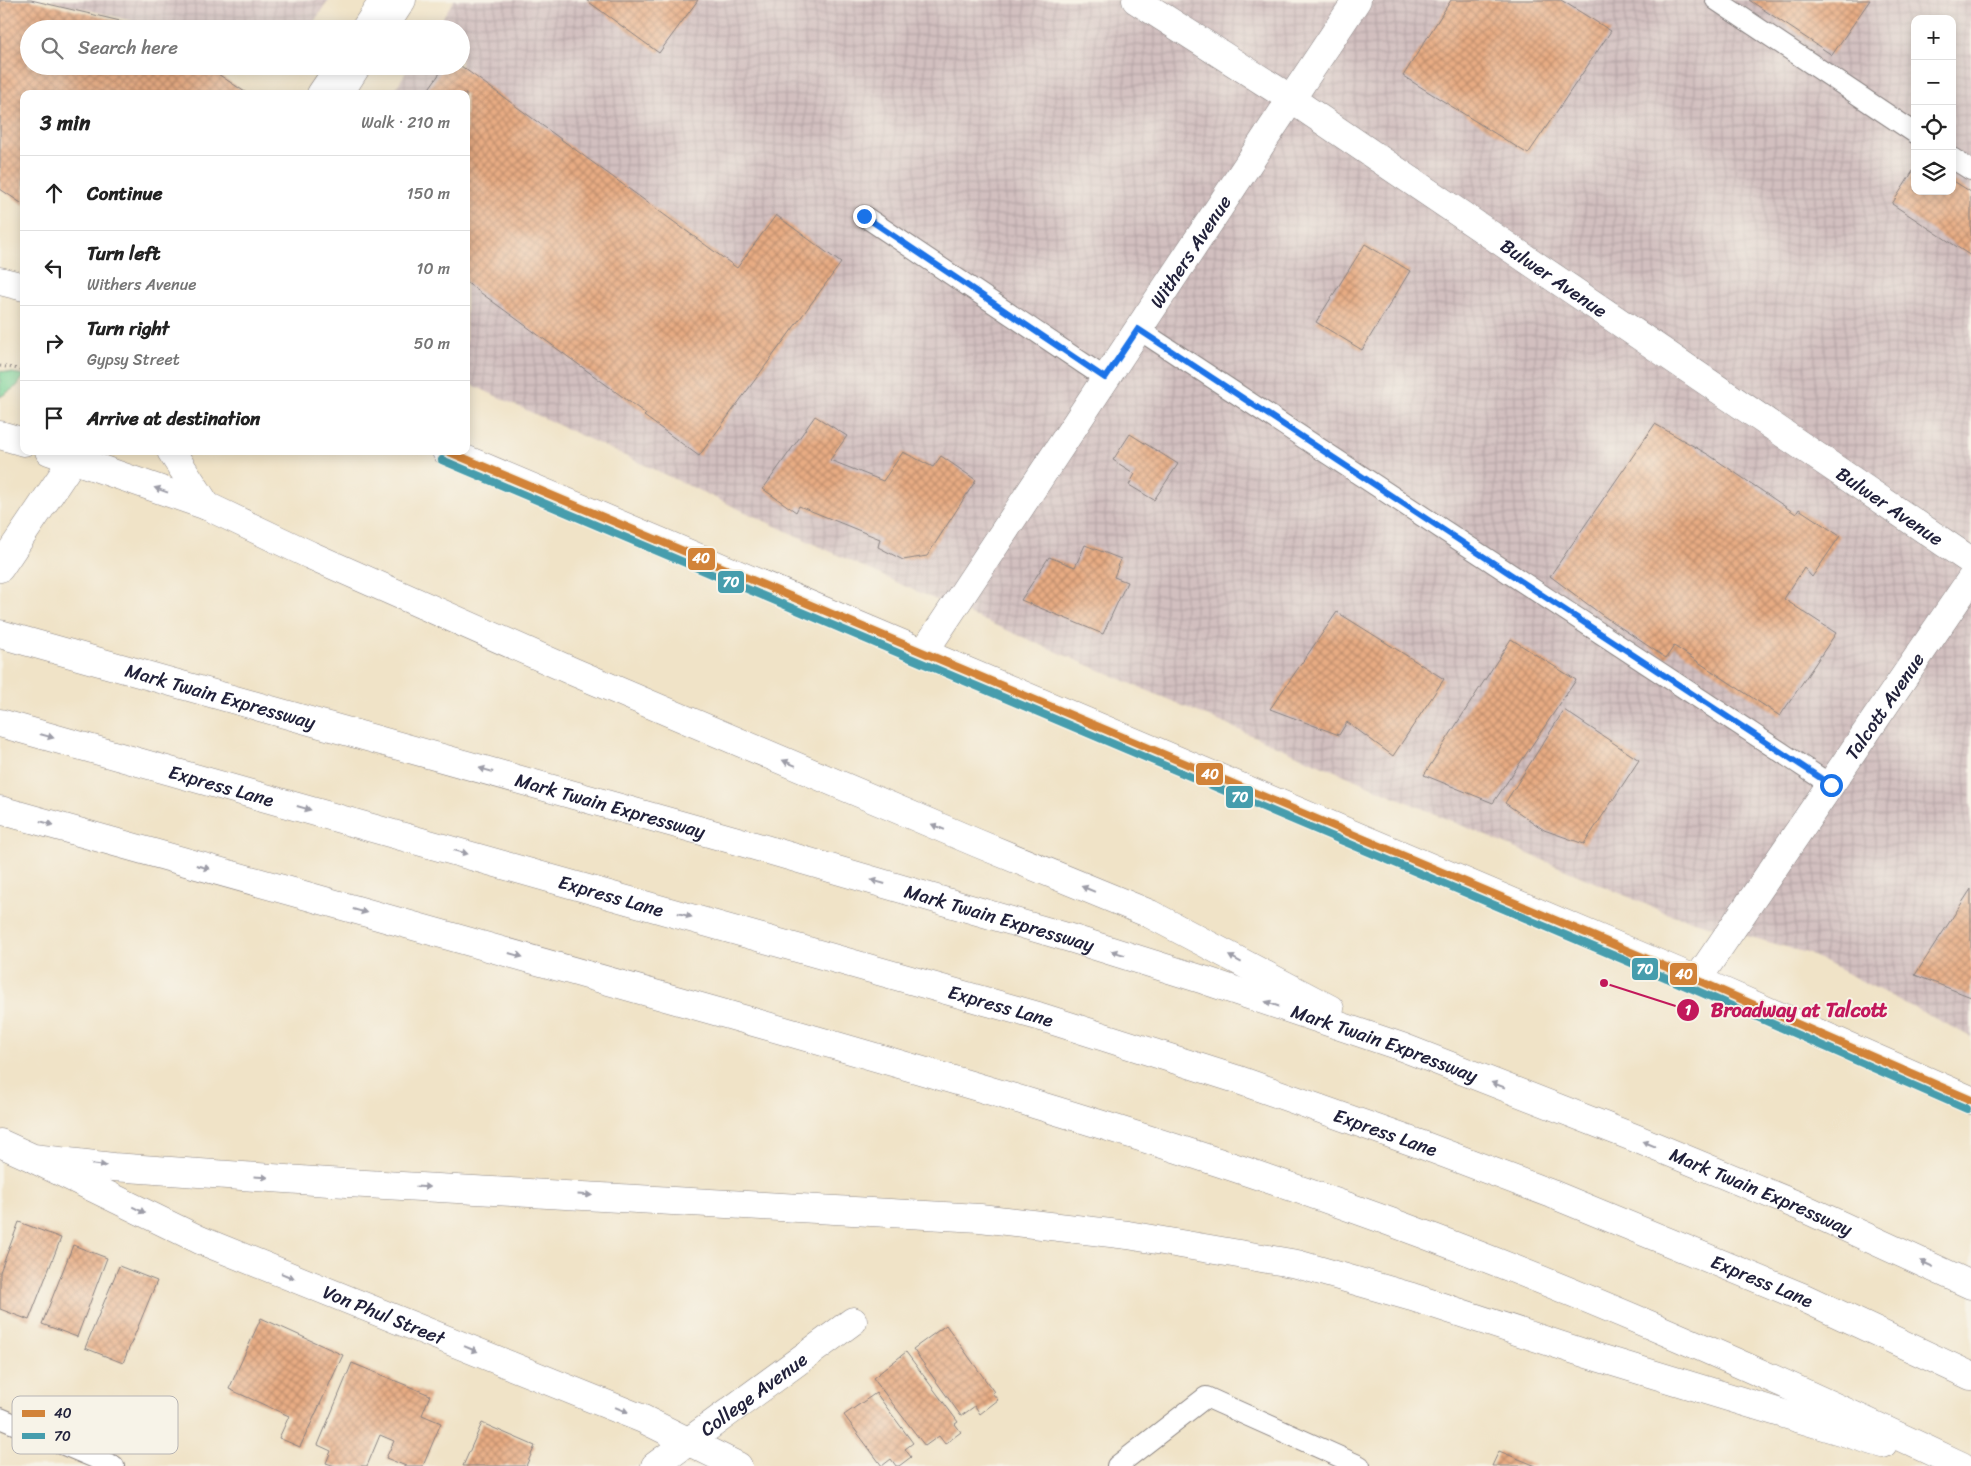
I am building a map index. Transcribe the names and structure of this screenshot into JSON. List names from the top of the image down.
{
  "streets": {
    "main road": [
      "Withers Avenue",
      "Bulwer Avenue",
      "Mark Twain Expressway",
      "Talcott Avenue",
      "Express Lane",
      "Von Phul Street",
      "College Avenue"
    ]
  },
  "crossings": [
    ["Withers Avenue", "Bulwer Avenue"],
    ["Von Phul Street", "College Avenue"]
  ],
  "places": ["Broadway at Talcott"],
  "lines": ["transit line 40", "transit line 70"],
  "legend": ["40", "70"],
  "page": {
    "map_buttons": ["+", "−"],
    "search": "Search here",
    "heading": ["3 min", "Walk · 210 m"],
    "list": [
      ["Continue", "150 m"],
      ["Turn left", "Withers Avenue", "10 m"],
      ["Turn right", "Gypsy Street", "50 m"],
      "Arrive at destination"
    ]
  }
}
